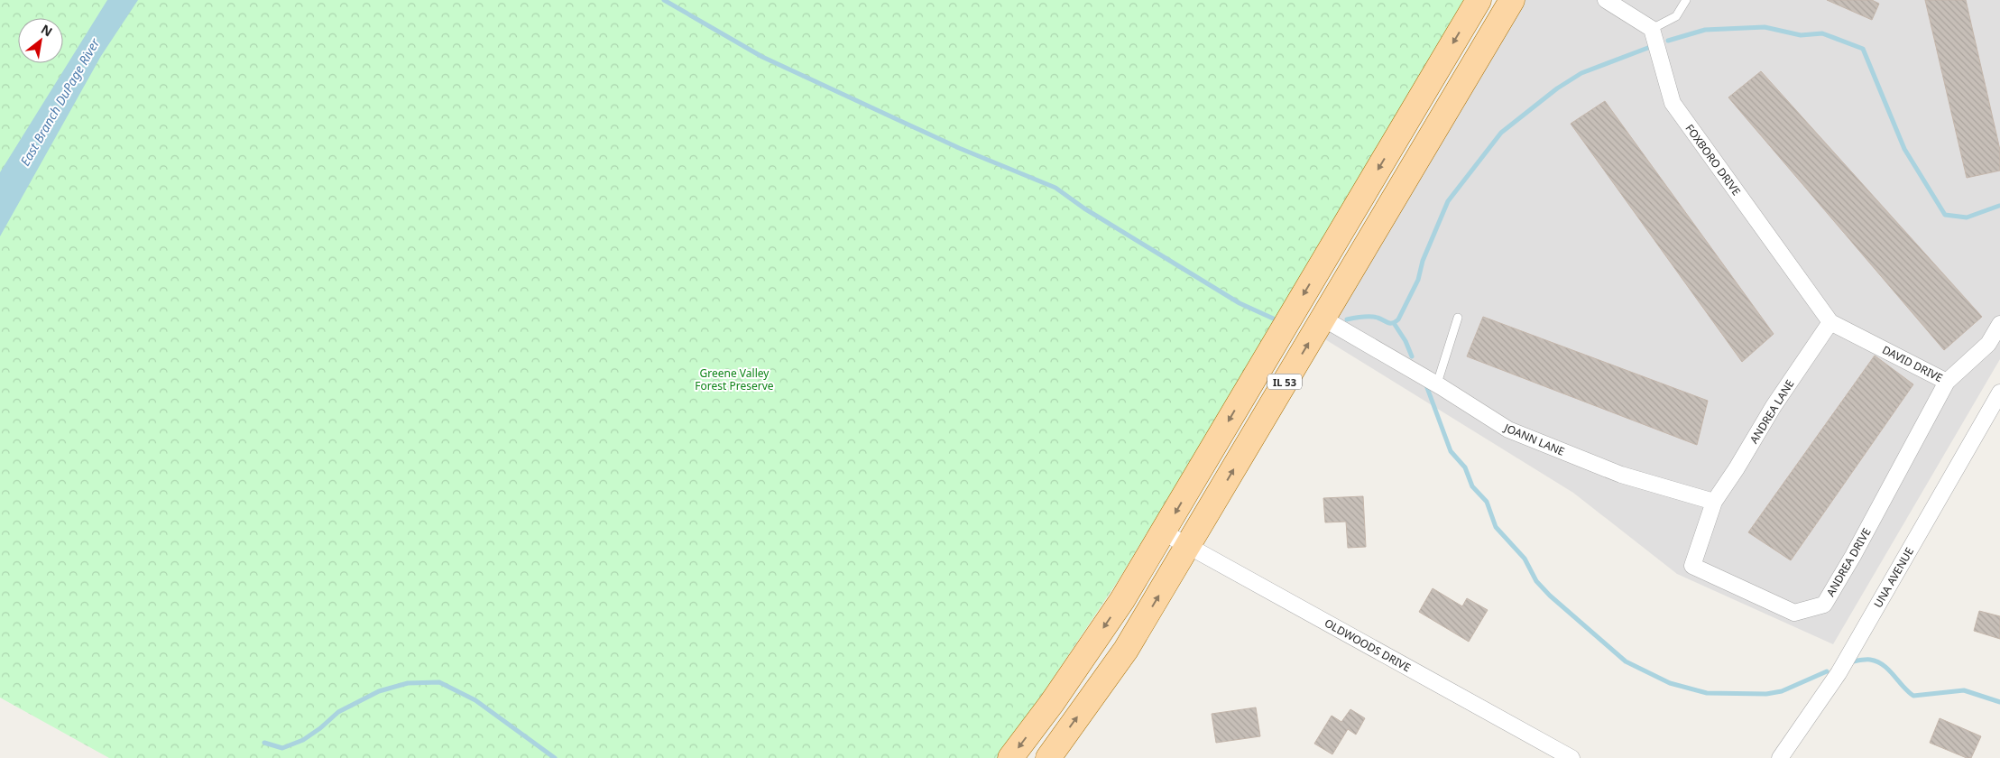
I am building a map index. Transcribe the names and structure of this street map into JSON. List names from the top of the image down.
{
  "streets": {
    "main road": ["IL 53"],
    "street": [
      "FOXBORO DRIVE",
      "DAVID DRIVE",
      "ANDREA LANE",
      "JOANN LANE",
      "ANDREA DRIVE",
      "UNA AVENUE",
      "OLDWOODS DRIVE"
    ]
  },
  "crossings": [
    ["FOXBORO DRIVE", "DAVID DRIVE"],
    ["FOXBORO DRIVE", "ANDREA LANE"],
    ["DAVID DRIVE", "ANDREA LANE"],
    ["DAVID DRIVE", "ANDREA DRIVE"],
    ["IL 53", "JOANN LANE"],
    ["IL 53", "OLDWOODS DRIVE"],
    ["ANDREA LANE", "JOANN LANE"],
    ["ANDREA LANE", "ANDREA DRIVE"],
    ["JOANN LANE", "ANDREA DRIVE"]
  ],
  "water": ["East Branch DuPage River"],
  "parks": ["Greene Valley Forest Preserve"],
  "north": "top right"
}
